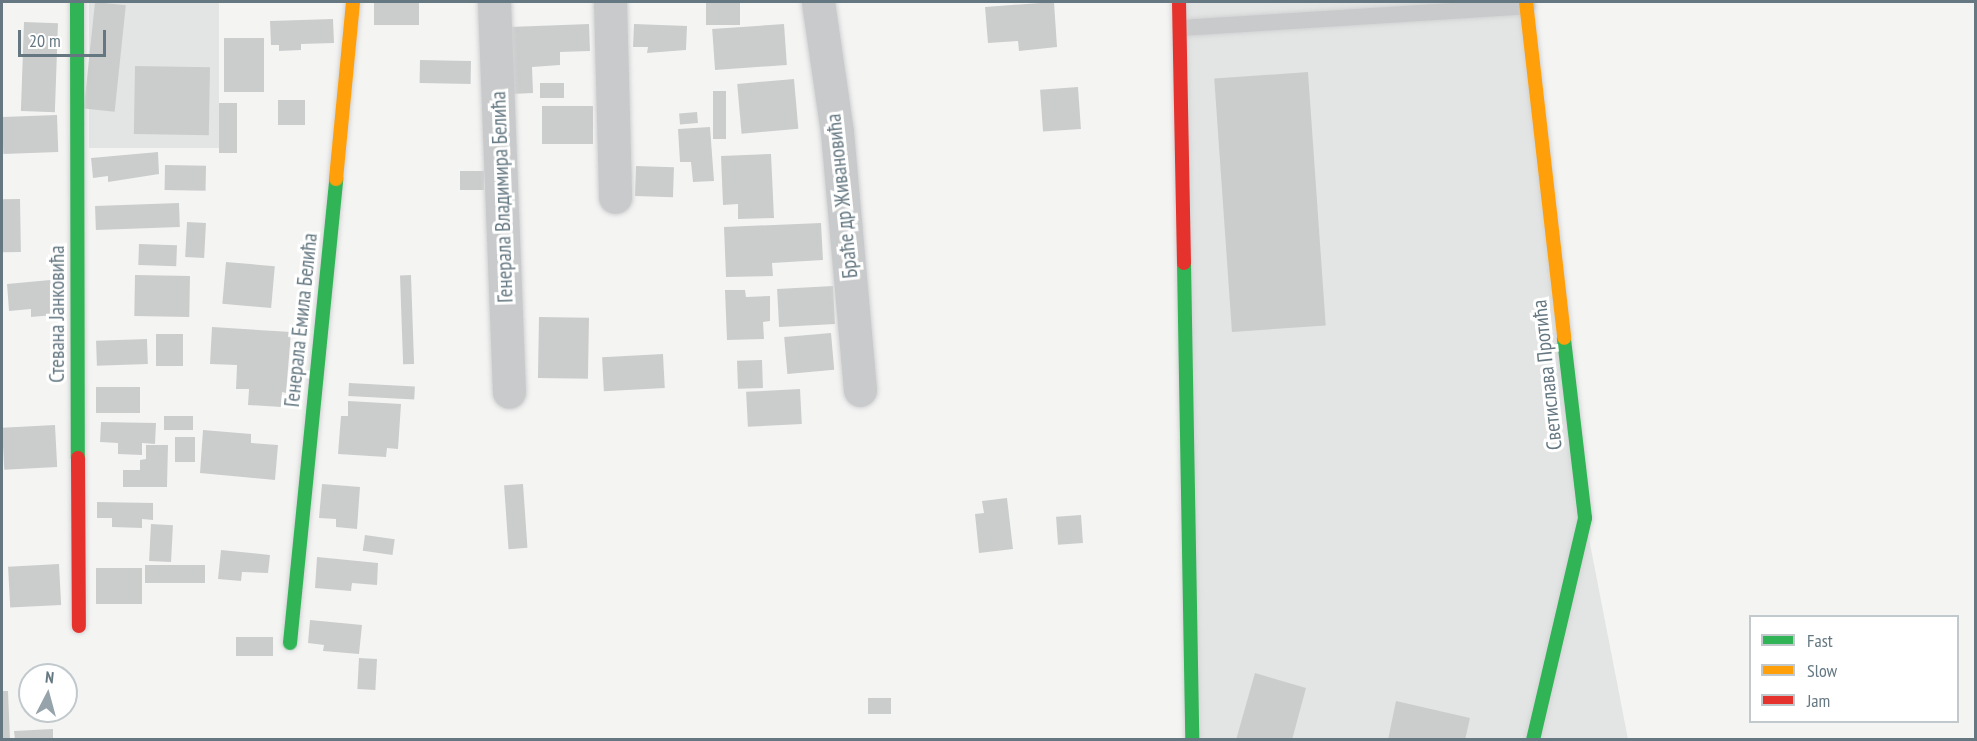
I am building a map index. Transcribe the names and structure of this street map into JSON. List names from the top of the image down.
{
  "streets": {
    "street": [
      "Браће др Живановића",
      "Генерала Владимира Белића",
      "Стевана Јанковића",
      "Генерала Емила Белића",
      "Светислава Протића"
    ]
  },
  "legend": ["Fast", "Slow", "Jam"],
  "scale_bar": "20 m",
  "north": "top"
}
